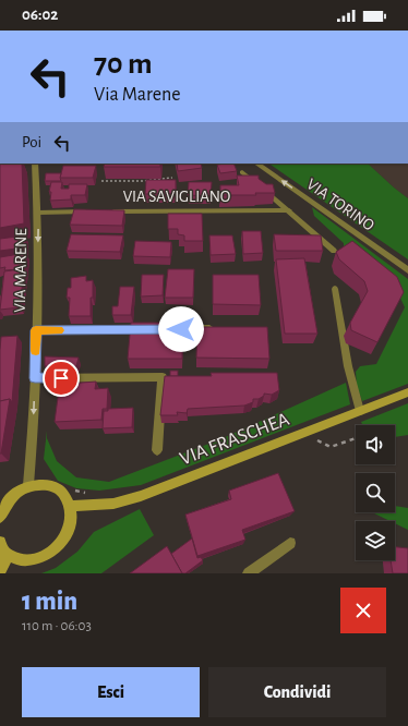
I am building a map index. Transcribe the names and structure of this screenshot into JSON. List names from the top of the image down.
{
  "streets": {
    "main road": ["VIA FRASCHEA"],
    "street": ["VIA SAVIGLIANO", "VIA TORINO", "VIA MARENE"]
  },
  "crossings": [
    ["VIA SAVIGLIANO", "VIA MARENE"]
  ],
  "one_way": ["VIA TORINO", "VIA MARENE"],
  "page": {
    "status": "06:02",
    "turn": ["70 m", "Via Marene"],
    "then": "Poi",
    "heading": ["1 min", "110 m · 06:03"],
    "buttons": ["Esci", "Condividi"]
  }
}
